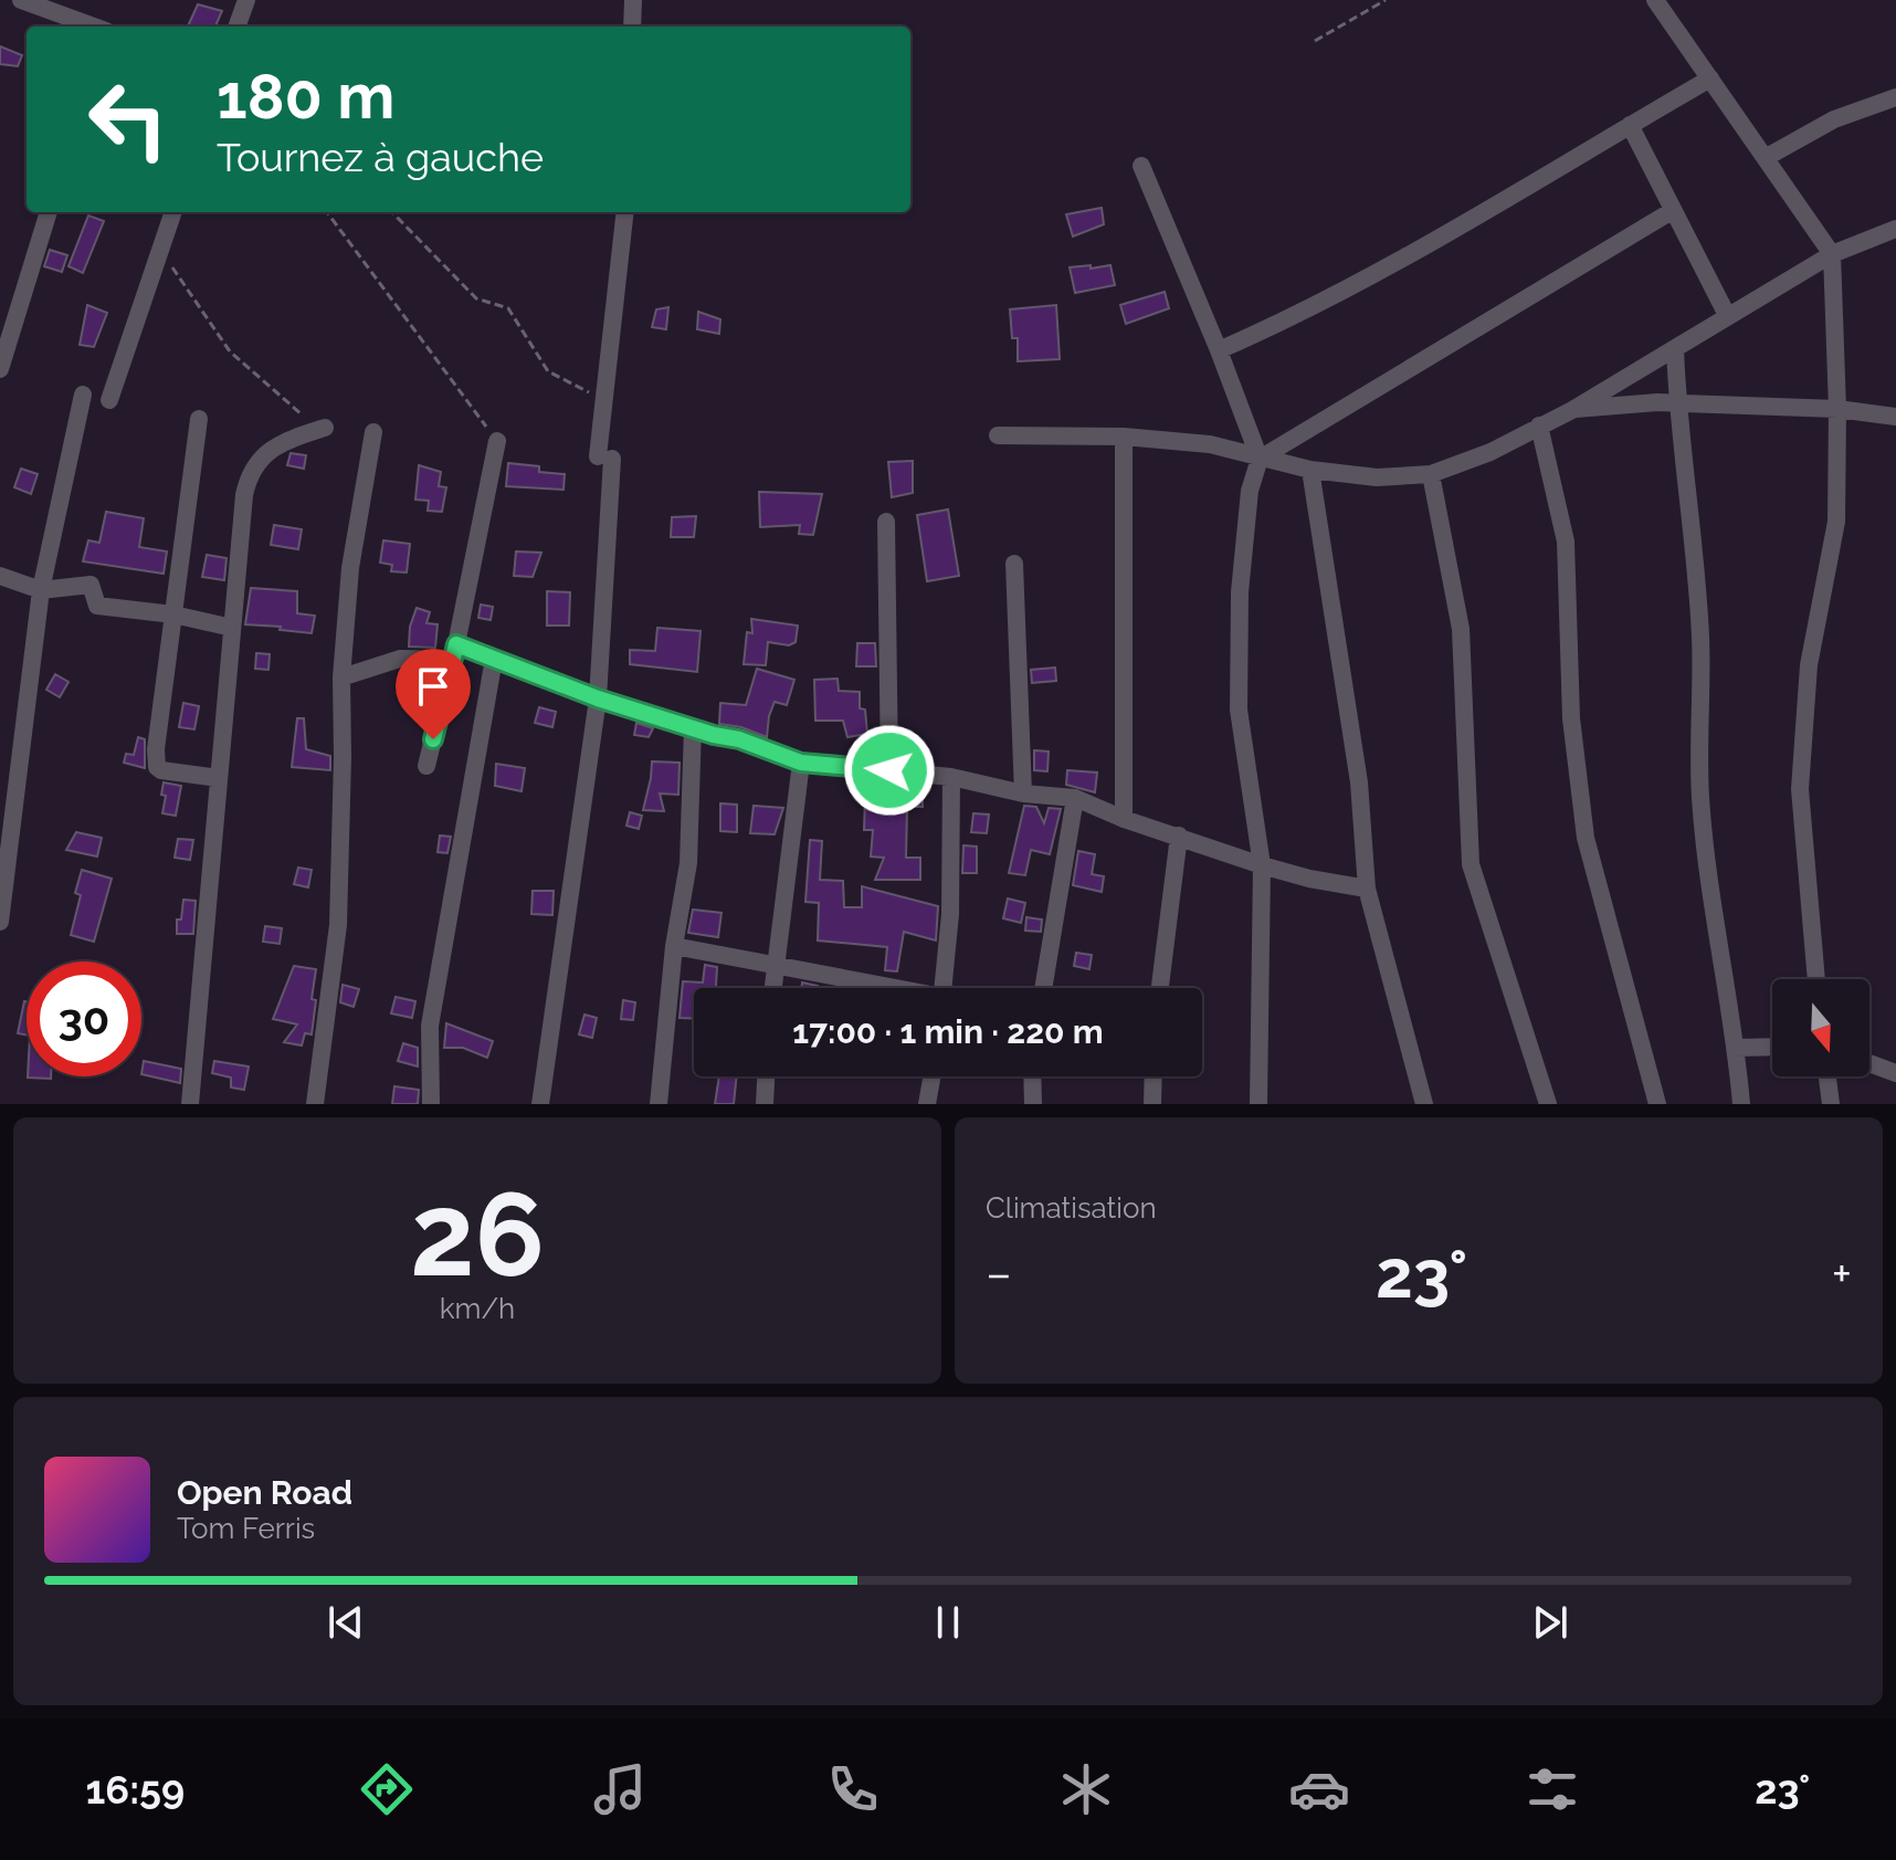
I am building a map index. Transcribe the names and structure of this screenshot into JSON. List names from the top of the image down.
{
  "north": "bottom",
  "page": {
    "turn": ["180 m", "Tournez à gauche"],
    "limit": "30",
    "trip": "17:00 · 1 min · 220 m",
    "tile": [
      ["26", "km/h"],
      "Climatisation"
    ],
    "heat": ["−", "23°", "+"],
    "song": ["Open Road", "Tom Ferris"],
    "tabs": ["16:59", "23°"]
  }
}
